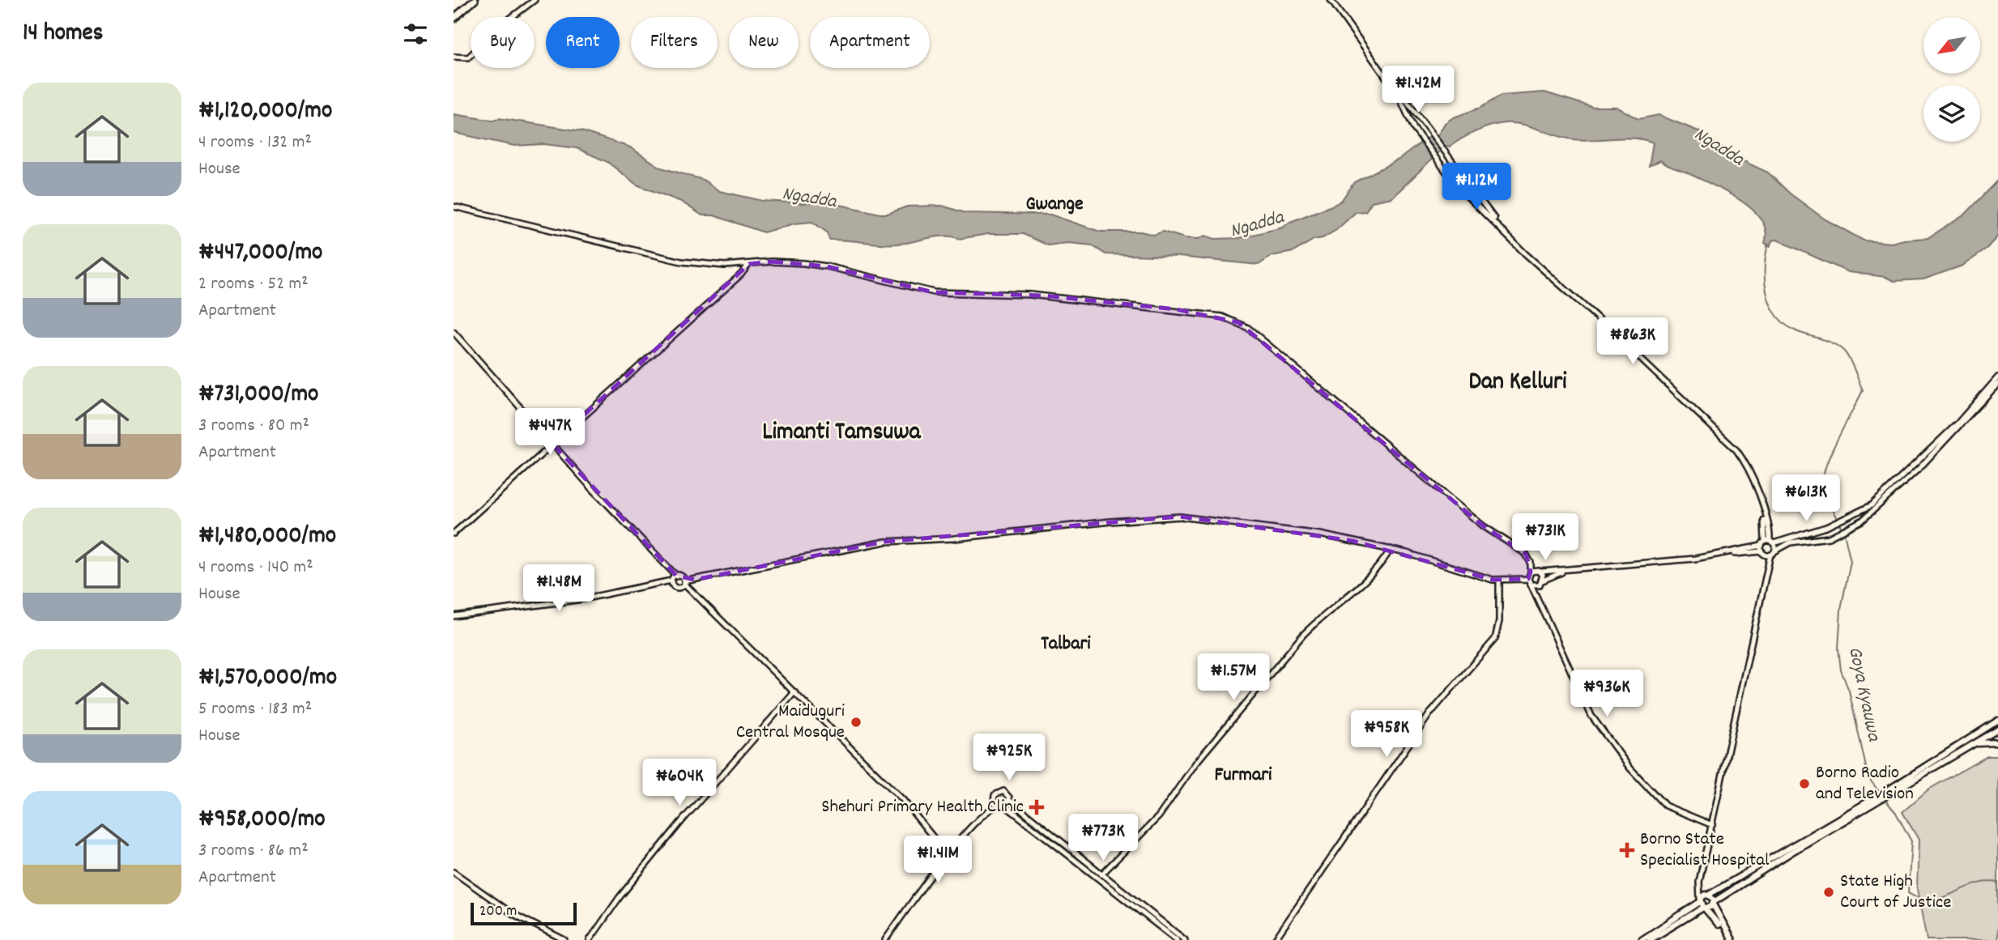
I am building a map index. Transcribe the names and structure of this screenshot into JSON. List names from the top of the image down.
{
  "districts": [
    "Gwange",
    "Dan Kelluri",
    "Limanti Tamsuwa",
    "Talbari",
    "Furmari"
  ],
  "water": ["Ngadda", "Goya Kyauwa"],
  "places": {
    "other": ["Maiduguri Central Mosque", "Borno Radio and Television", "State High Court of Justice"],
    "health": ["Shehuri Primary Health Clinic", "Borno State Specialist Hospital"]
  },
  "scale_bar": "200 m",
  "north": "bottom left",
  "page": {
    "heading": "14 homes",
    "chip": [
      "Buy",
      "Rent",
      "Filters",
      "New",
      "Apartment"
    ],
    "price": [
      "₦1.42M",
      "₦1.12M",
      "₦863K",
      "₦447K",
      "₦613K",
      "₦731K",
      "₦1.48M",
      "₦1.57M",
      "₦936K",
      "₦958K",
      "₦925K",
      "₦604K",
      "₦773K",
      "₦1.41M"
    ],
    "list": [
      {
        "name": "₦1,120,000/mo",
        "note": "4 rooms · 132 m² · House"
      },
      {
        "name": "₦447,000/mo",
        "note": "2 rooms · 52 m² · Apartment"
      },
      {
        "name": "₦731,000/mo",
        "note": "3 rooms · 80 m² · Apartment"
      },
      {
        "name": "₦1,480,000/mo",
        "note": "4 rooms · 140 m² · House"
      },
      {
        "name": "₦1,570,000/mo",
        "note": "5 rooms · 183 m² · House"
      },
      {
        "name": "₦958,000/mo",
        "note": "3 rooms · 86 m² · Apartment"
      }
    ],
    "scale": "200 m"
  }
}
